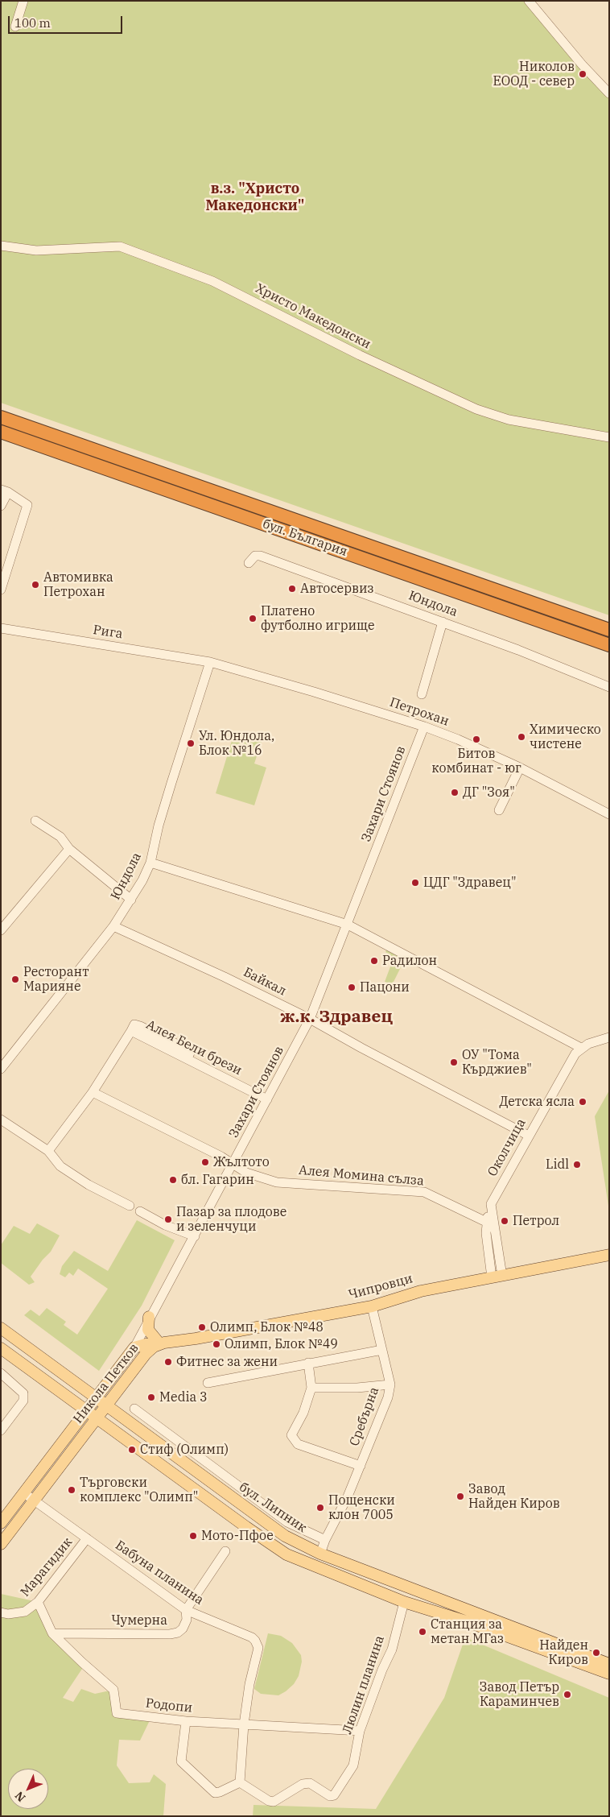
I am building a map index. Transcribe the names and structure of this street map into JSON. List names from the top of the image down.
{
  "streets": {
    "highway": ["бул. България"],
    "main road": ["Чипровци", "Никола Петков", "бул. Липник"],
    "street": [
      "Христо Македонски",
      "Юндола",
      "Рига",
      "Петрохан",
      "Захари Стоянов",
      "Байкал",
      "Алея Бели брези",
      "Околчица",
      "Алея Момина сълза",
      "Сребърна",
      "Марагидик",
      "Бабуна планина",
      "Чумерна",
      "Люлин планина",
      "Родопи"
    ]
  },
  "crossings": [
    ["Юндола", "Рига"],
    ["Юндола", "Петрохан"],
    ["Юндола", "Байкал"],
    ["Рига", "Петрохан"],
    ["Петрохан", "Захари Стоянов"],
    ["Захари Стоянов", "Байкал"],
    ["Захари Стоянов", "Алея Бели брези"],
    ["Захари Стоянов", "Алея Момина сълза"],
    ["Захари Стоянов", "Никола Петков"],
    ["Байкал", "Околчица"],
    ["Околчица", "Алея Момина сълза"],
    ["Чипровци", "Никола Петков"],
    ["Чипровци", "Сребърна"],
    ["Никола Петков", "бул. Липник"],
    ["Никола Петков", "Бабуна планина"],
    ["Сребърна", "бул. Липник"],
    ["Марагидик", "Бабуна планина"],
    ["Марагидик", "Родопи"],
    ["Бабуна планина", "Чумерна"],
    ["Бабуна планина", "Родопи"],
    ["Чумерна", "Родопи"],
    ["Люлин планина", "Родопи"]
  ],
  "districts": ["в.з. \"Христо Македонски\"", "ж.к. Здравец"],
  "places": [
    "Николов ЕООД - север",
    "Автомивка Петрохан",
    "Автосервиз",
    "Платено футболно игрище",
    "Химическо чистене",
    "Битов комбинат - юг",
    "Ул. Юндола, Блок №16",
    "ДГ \"Зоя\"",
    "ЦДГ \"Здравец\"",
    "Радилон",
    "Ресторант Марияне",
    "Пацони",
    "ОУ \"Тома Кърджиев\"",
    "Детска ясла",
    "Жълтото",
    "Lidl",
    "бл. Гагарин",
    "Пазар за плодове и зеленчуци",
    "Петрол",
    "Олимп, Блок №48",
    "Олимп, Блок №49",
    "Фитнес за жени",
    "Media 3",
    "Стиф (Олимп)",
    "Търговски комплекс \"Олимп\"",
    "Завод Найден Киров",
    "Пощенски клон 7005",
    "Мото-Пфое",
    "Станция за метан МГаз",
    "Найден Киров",
    "Завод Петър Караминчев"
  ],
  "scale_bar": "100 m",
  "north": "bottom left"
}
